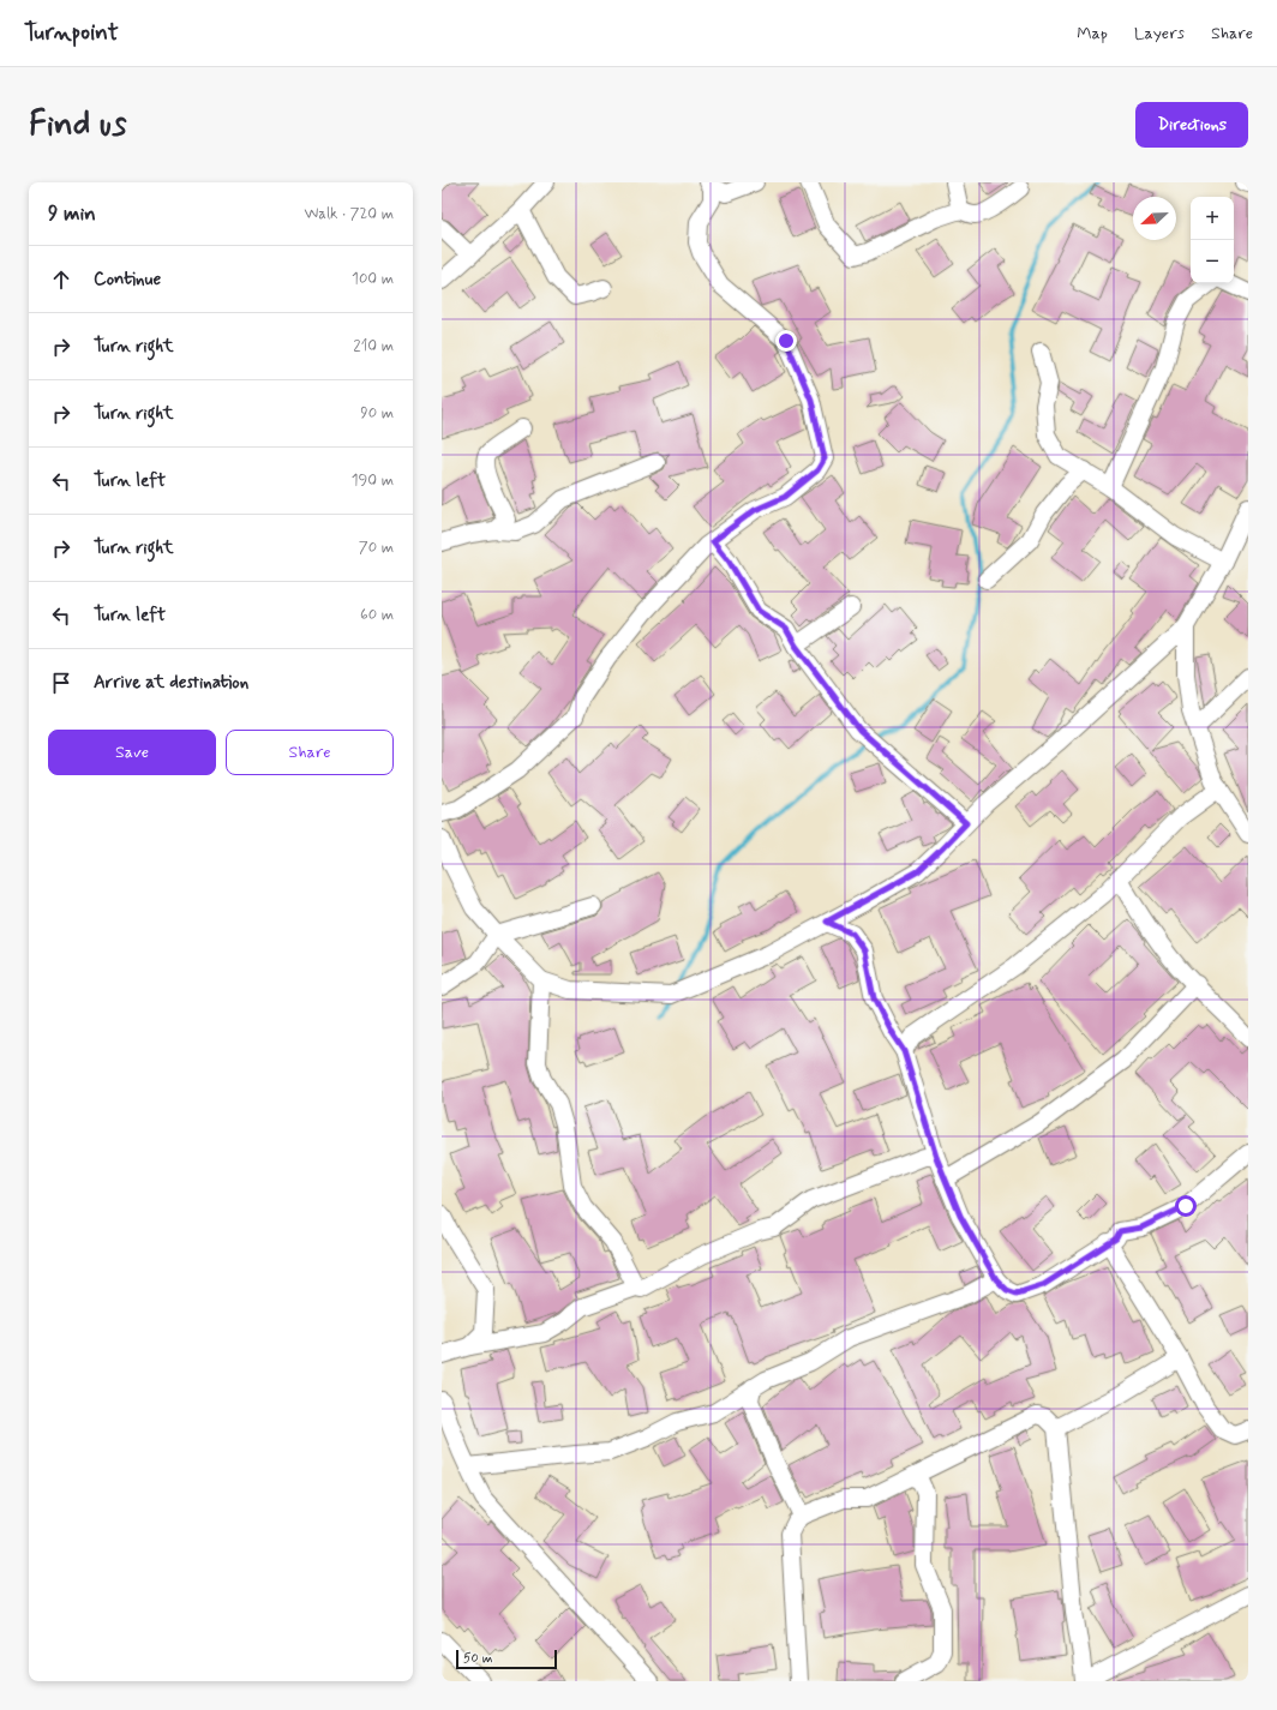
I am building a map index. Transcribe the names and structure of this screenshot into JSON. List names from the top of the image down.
{
  "scale_bar": "50 m",
  "north": "bottom left",
  "page": {
    "header": "Turnpoint",
    "nav": ["Map", "Layers", "Share"],
    "buttons": [
      "Directions",
      ["Save", "Share"]
    ],
    "title": "Find us",
    "heading": ["9 min", "Walk · 720 m"],
    "map_buttons": ["+", "−"],
    "list": [
      ["Continue", "100 m"],
      ["Turn right", "210 m"],
      ["Turn right", "90 m"],
      ["Turn left", "190 m"],
      ["Turn right", "70 m"],
      ["Turn left", "60 m"],
      "Arrive at destination"
    ],
    "scale": "50 m"
  }
}
